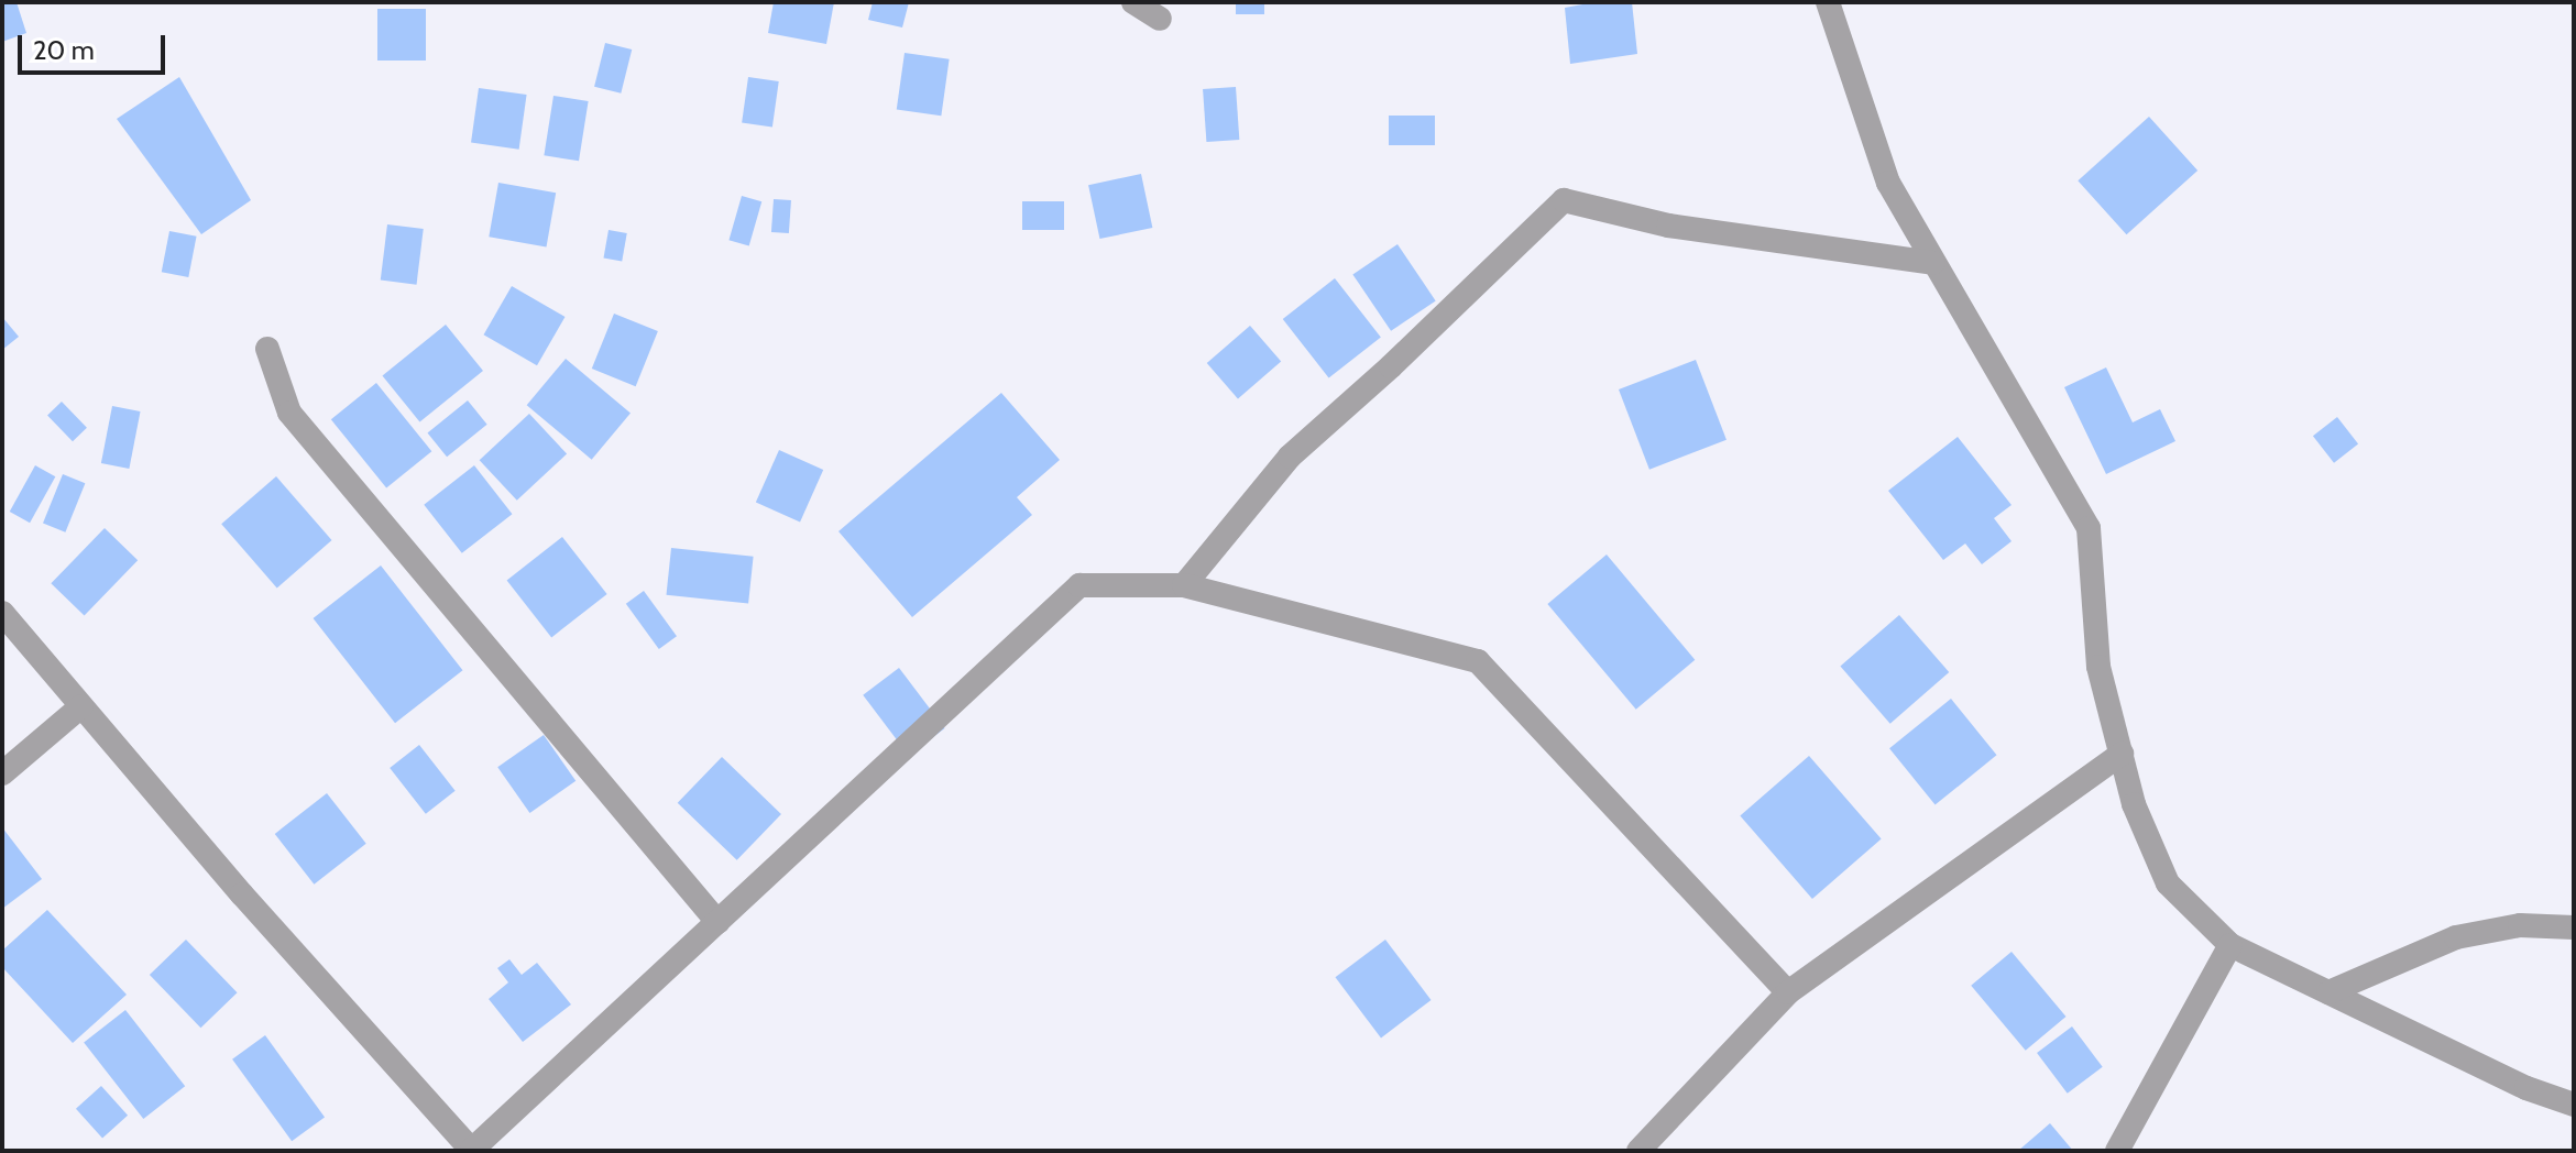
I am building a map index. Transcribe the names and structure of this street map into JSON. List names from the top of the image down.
{
  "scale_bar": "20 m"
}
